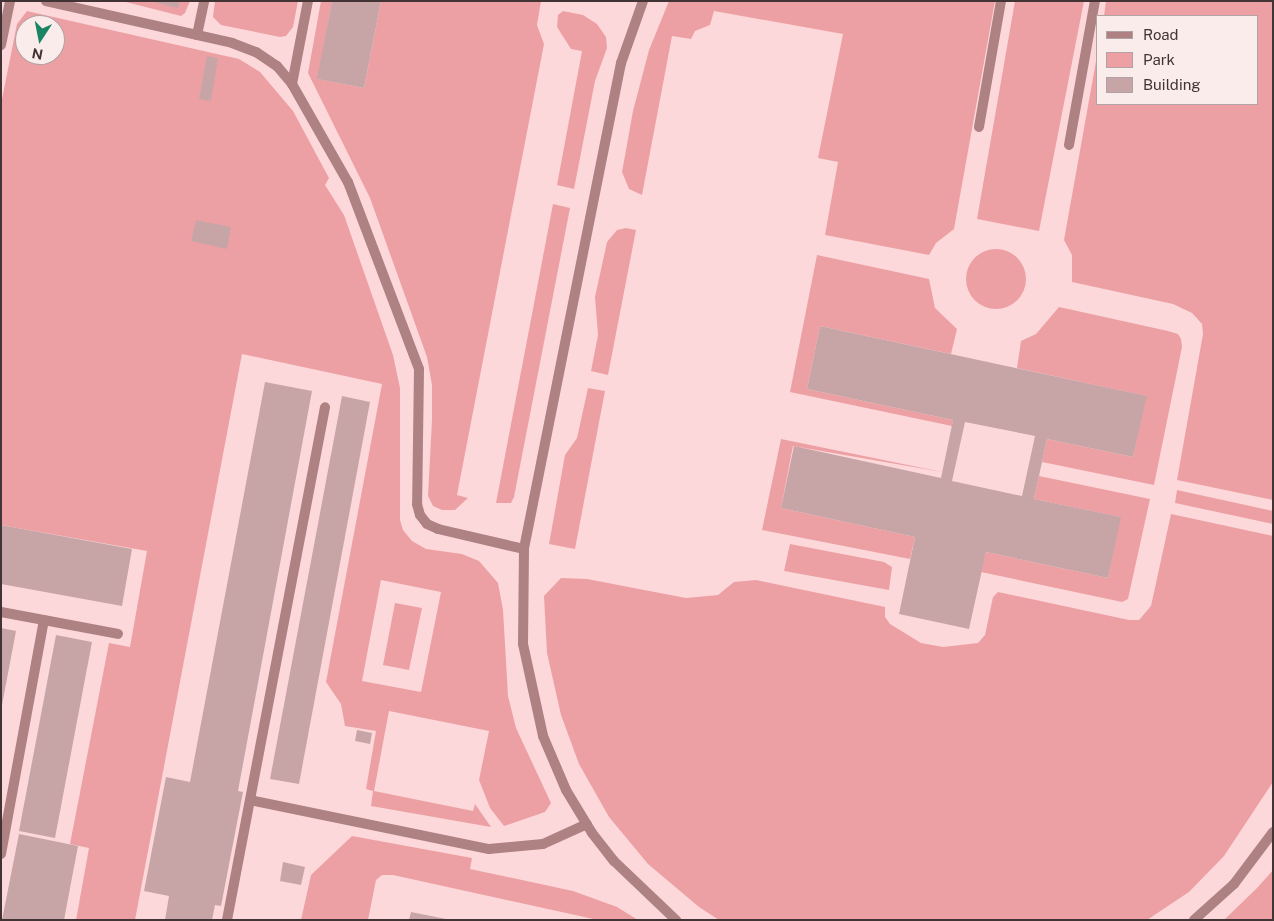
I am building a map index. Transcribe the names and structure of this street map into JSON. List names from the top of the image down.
{
  "legend": ["Road", "Park", "Building"],
  "north": "bottom"
}
